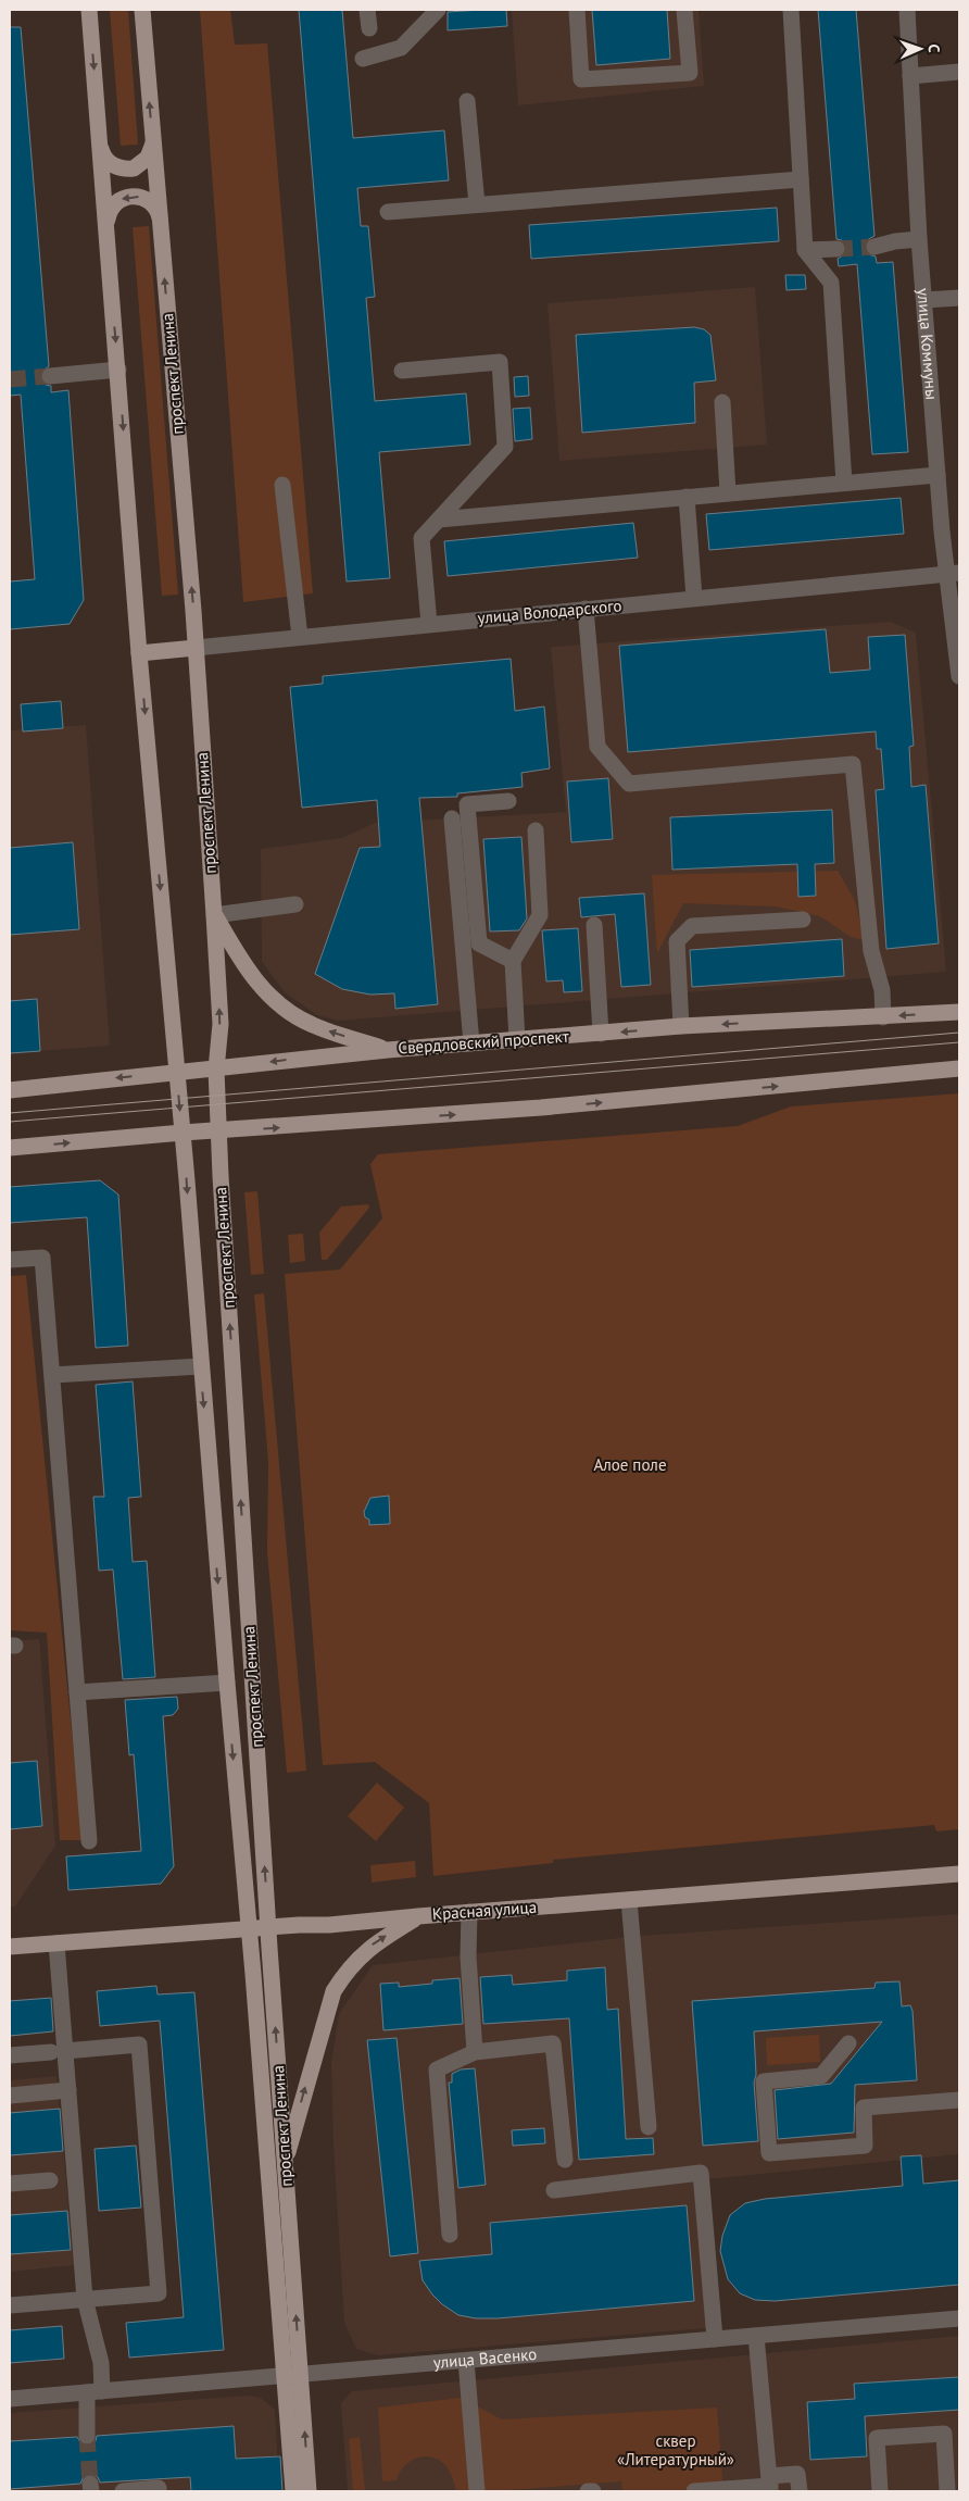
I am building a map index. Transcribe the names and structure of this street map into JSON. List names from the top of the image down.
{
  "streets": {
    "main road": [
      "проспект Ленина",
      "улица Володарского",
      "Свердловский проспект",
      "Красная улица"
    ],
    "street": ["улица Коммуны", "улица Васенко"]
  },
  "crossings": [
    ["улица Коммуны", "улица Володарского"],
    ["проспект Ленина", "улица Володарского"],
    ["проспект Ленина", "Свердловский проспект"],
    ["проспект Ленина", "Красная улица"],
    ["проспект Ленина", "улица Васенко"]
  ],
  "parks": ["Алое поле", "сквер «Литературный»"],
  "north": "right"
}
